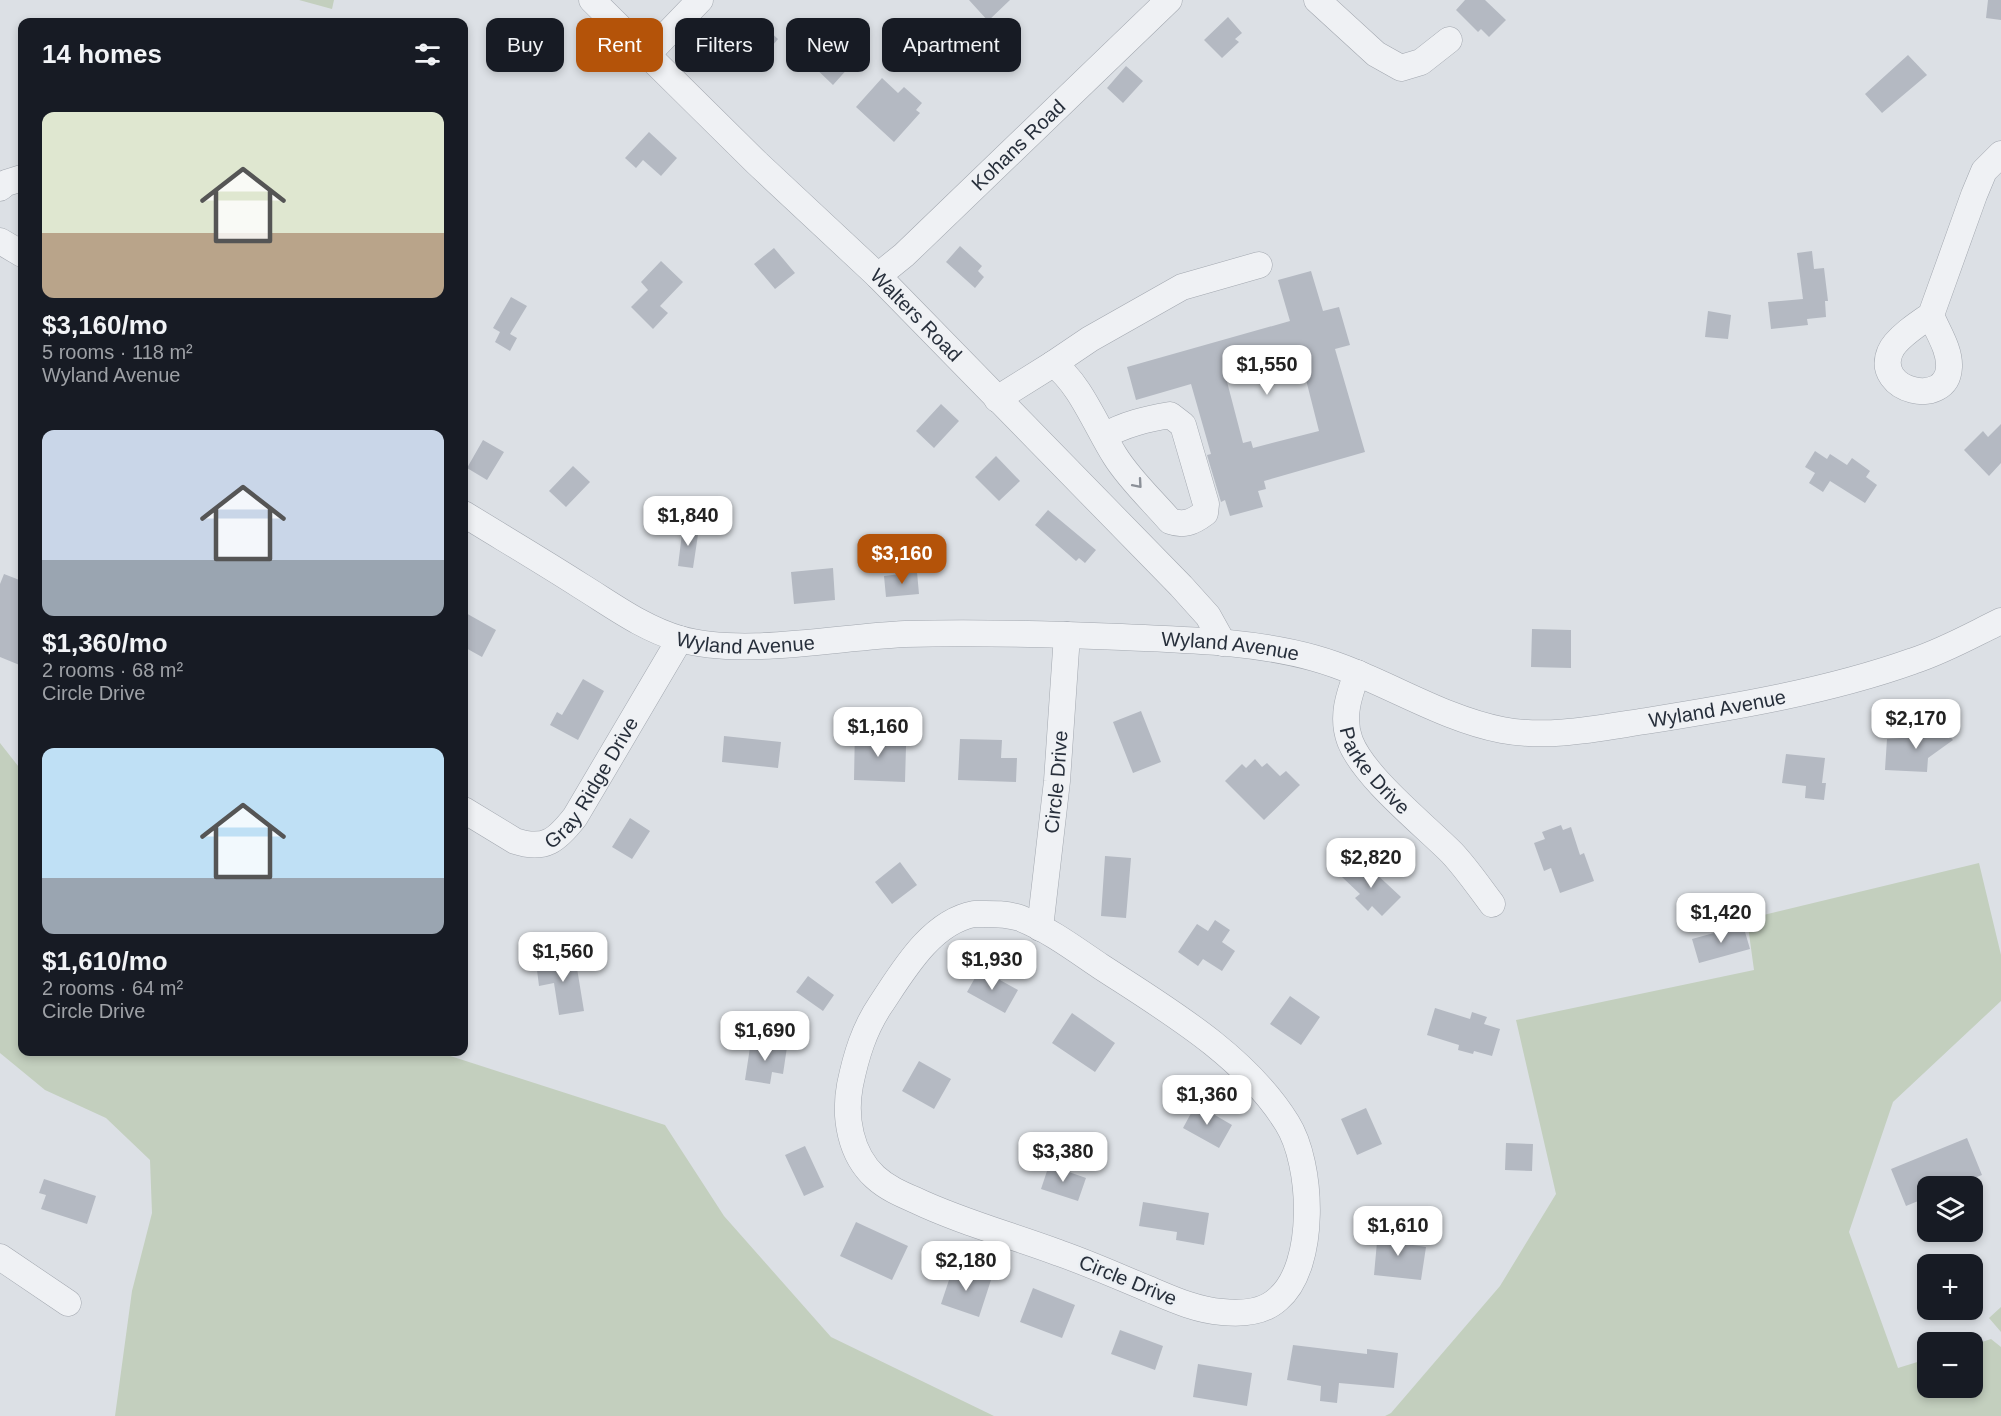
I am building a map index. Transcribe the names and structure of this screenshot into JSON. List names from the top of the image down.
{
  "streets": {
    "street": [
      "Kohans Road",
      "Walters Road",
      "Wyland Avenue",
      "Parke Drive",
      "Gray Ridge Drive",
      "Circle Drive"
    ]
  },
  "crossings": [
    ["Kohans Road", "Walters Road"],
    ["Walters Road", "Wyland Avenue"],
    ["Wyland Avenue", "Parke Drive"],
    ["Wyland Avenue", "Gray Ridge Drive"],
    ["Wyland Avenue", "Circle Drive"]
  ],
  "page": {
    "chip": [
      "Buy",
      "Rent",
      "Filters",
      "New",
      "Apartment"
    ],
    "heading": "14 homes",
    "list": [
      {
        "name": "$3,160/mo",
        "note": "5 rooms · 118 m² · Wyland Avenue"
      },
      {
        "name": "$1,360/mo",
        "note": "2 rooms · 68 m² · Circle Drive"
      },
      {
        "name": "$1,610/mo",
        "note": "2 rooms · 64 m² · Circle Drive"
      }
    ],
    "price": [
      "$1,550",
      "$1,840",
      "$3,160",
      "$2,170",
      "$1,160",
      "$2,820",
      "$1,420",
      "$1,560",
      "$1,930",
      "$1,690",
      "$1,360",
      "$3,380",
      "$1,610",
      "$2,180"
    ],
    "map_buttons": ["+", "−"]
  }
}
